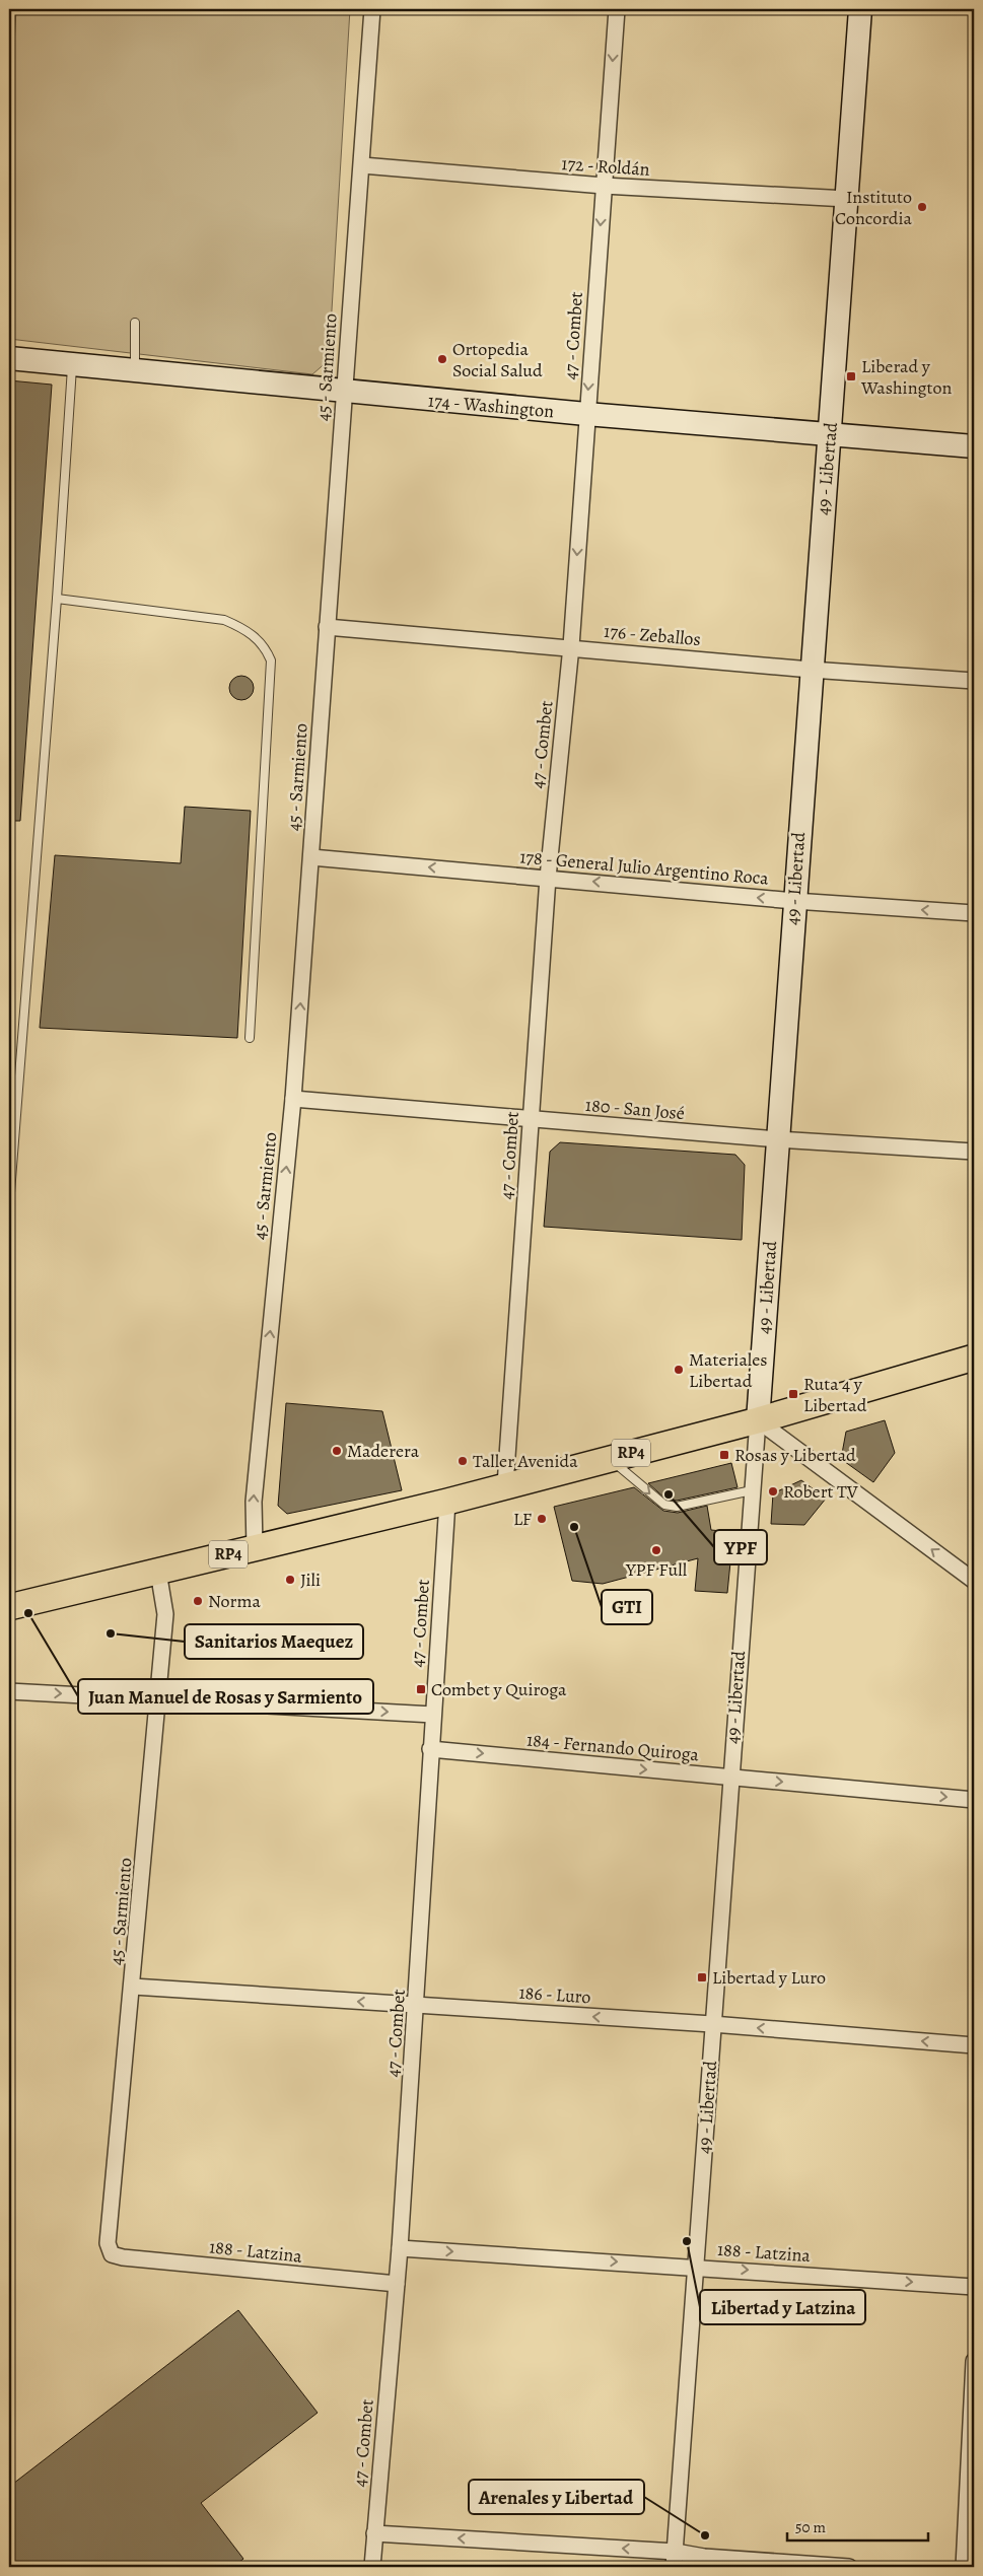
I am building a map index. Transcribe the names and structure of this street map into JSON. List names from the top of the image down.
{
  "streets": {
    "main road": ["RP4"],
    "street": [
      "172 - Roldán",
      "47 - Combet",
      "45 - Sarmiento",
      "174 - Washington",
      "49 - Libertad",
      "176 - Zeballos",
      "178 - General Julio Argentino Roca",
      "180 - San José",
      "184 - Fernando Quiroga",
      "186 - Luro",
      "188 - Latzina"
    ]
  },
  "crossings": [
    ["172 - Roldán", "47 - Combet"],
    ["172 - Roldán", "45 - Sarmiento"],
    ["172 - Roldán", "49 - Libertad"],
    ["47 - Combet", "174 - Washington"],
    ["47 - Combet", "176 - Zeballos"],
    ["47 - Combet", "178 - General Julio Argentino Roca"],
    ["47 - Combet", "180 - San José"],
    ["47 - Combet", "RP4"],
    ["47 - Combet", "184 - Fernando Quiroga"],
    ["47 - Combet", "186 - Luro"],
    ["47 - Combet", "188 - Latzina"],
    ["45 - Sarmiento", "174 - Washington"],
    ["45 - Sarmiento", "176 - Zeballos"],
    ["45 - Sarmiento", "178 - General Julio Argentino Roca"],
    ["45 - Sarmiento", "180 - San José"],
    ["45 - Sarmiento", "RP4"],
    ["45 - Sarmiento", "186 - Luro"],
    ["45 - Sarmiento", "188 - Latzina"],
    ["174 - Washington", "49 - Libertad"],
    ["49 - Libertad", "176 - Zeballos"],
    ["49 - Libertad", "178 - General Julio Argentino Roca"],
    ["49 - Libertad", "180 - San José"],
    ["49 - Libertad", "RP4"],
    ["49 - Libertad", "184 - Fernando Quiroga"],
    ["49 - Libertad", "186 - Luro"],
    ["49 - Libertad", "188 - Latzina"]
  ],
  "one_way": [
    "178 - General Julio Argentino Roca",
    "184 - Fernando Quiroga",
    "186 - Luro",
    "188 - Latzina"
  ],
  "places": {
    "other": [
      "Instituto Concordia",
      "Ortopedia Social Salud",
      "Materiales Libertad",
      "Maderera",
      "Taller Avenida",
      "Robert TV",
      "YPF",
      "LF",
      "GTI",
      "YPF Full",
      "Jili",
      "Norma",
      "Juan Manuel de Rosas y Sarmiento",
      "Sanitarios Maequez",
      "Libertad y Latzina",
      "Arenales y Libertad"
    ],
    "transit": [
      "Liberad y Washington",
      "Ruta 4 y Libertad",
      "Rosas y Libertad",
      "Combet y Quiroga",
      "Libertad y Luro"
    ]
  },
  "scale_bar": "50 m"
}
